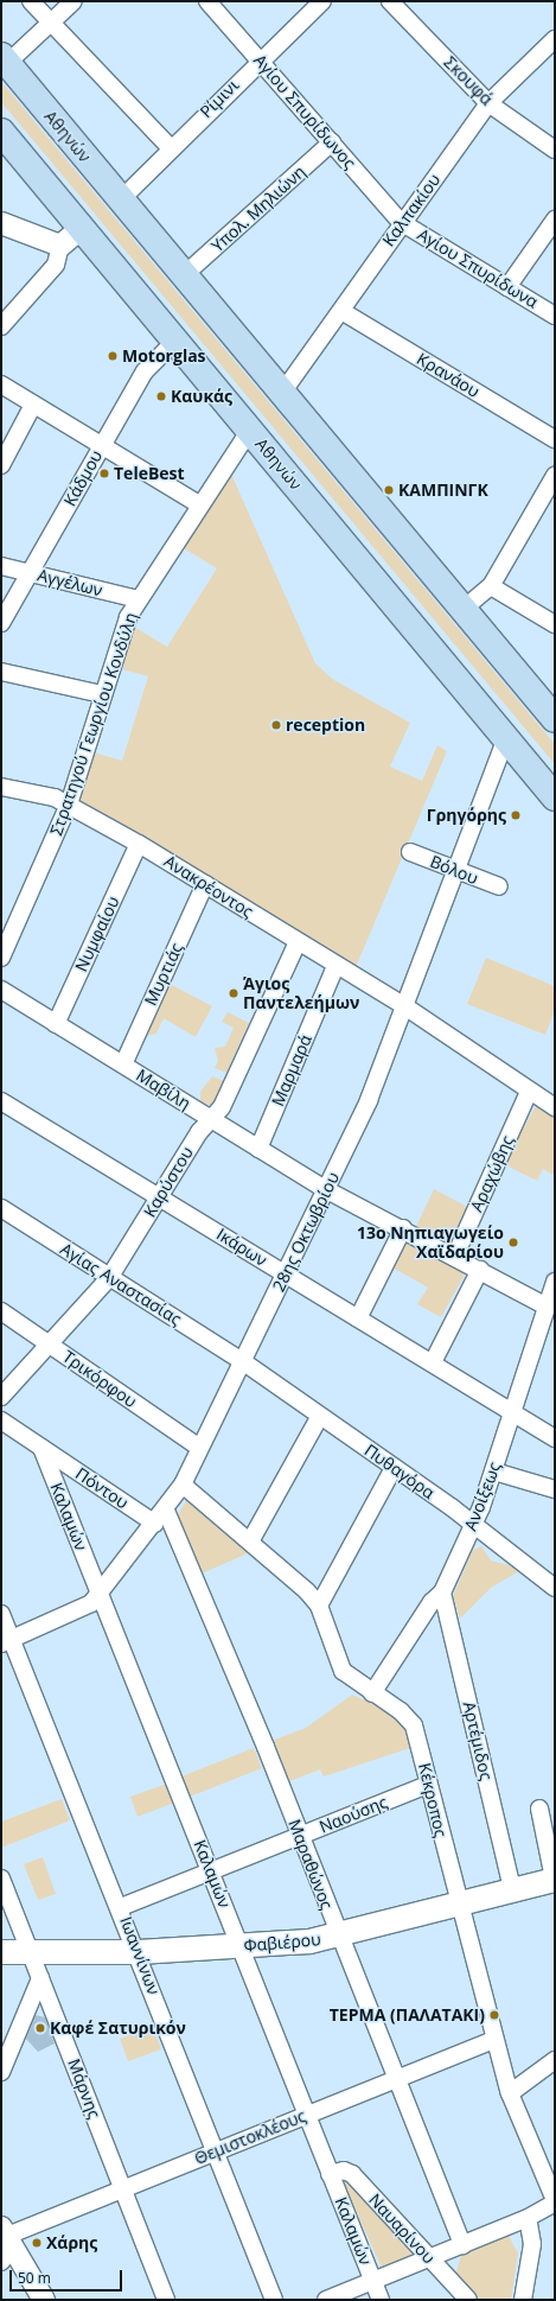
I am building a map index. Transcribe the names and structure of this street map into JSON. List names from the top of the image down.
{
  "streets": {
    "highway": ["Αθηνών"],
    "main road": ["Φαβιέρου"],
    "street": [
      "Σκουφά",
      "Ρίμινι",
      "Αγίου Σπυρίδωνος",
      "Υπολ. Μηλιώνη",
      "Καλπακίου",
      "Αγίου Σπυρίδωνα",
      "Κρανάου",
      "Κάδμου",
      "Αγγέλων",
      "Στρατηγού Γεωργίου Κονδύλη",
      "Βόλου",
      "Ανακρέοντος",
      "Νυμφαίου",
      "Μυρτιάς",
      "Μαρμαρά",
      "Μαβίλη",
      "Αραχώβης",
      "Καρύστου",
      "28ης Οκτωβρίου",
      "Ικάρων",
      "Αγίας Αναστασίας",
      "Τρικόρφου",
      "Πυθαγόρα",
      "Πόντου",
      "Ανοίξεως",
      "Καλαμών",
      "Αρτέμιδος",
      "Κέκροπος",
      "Ναούσης",
      "Μαραθώνος",
      "Ιωαννίνων",
      "Μάρνης",
      "Θεμιστοκλέους",
      "Ναυαρίνου"
    ]
  },
  "crossings": [
    ["Σκουφά", "Καλπακίου"],
    ["Ρίμινι", "Αγίου Σπυρίδωνος"],
    ["Ρίμινι", "Αθηνών"],
    ["Αγίου Σπυρίδωνος", "Υπολ. Μηλιώνη"],
    ["Αγίου Σπυρίδωνος", "Καλπακίου"],
    ["Αγίου Σπυρίδωνος", "Αγίου Σπυρίδωνα"],
    ["Αθηνών", "Υπολ. Μηλιώνη"],
    ["Αθηνών", "Καλπακίου"],
    ["Αθηνών", "Κάδμου"],
    ["Αθηνών", "Στρατηγού Γεωργίου Κονδύλη"],
    ["Αθηνών", "28ης Οκτωβρίου"],
    ["Καλπακίου", "Αγίου Σπυρίδωνα"],
    ["Καλπακίου", "Κρανάου"],
    ["Κάδμου", "Αγγέλων"],
    ["Αγγέλων", "Στρατηγού Γεωργίου Κονδύλη"],
    ["Στρατηγού Γεωργίου Κονδύλη", "Ανακρέοντος"],
    ["Βόλου", "28ης Οκτωβρίου"],
    ["Ανακρέοντος", "Νυμφαίου"],
    ["Ανακρέοντος", "Μυρτιάς"],
    ["Ανακρέοντος", "Μαρμαρά"],
    ["Ανακρέοντος", "Αραχώβης"],
    ["Ανακρέοντος", "Καρύστου"],
    ["Ανακρέοντος", "28ης Οκτωβρίου"],
    ["Νυμφαίου", "Μαβίλη"],
    ["Μυρτιάς", "Μαβίλη"],
    ["Μαρμαρά", "Μαβίλη"],
    ["Μαβίλη", "Αραχώβης"],
    ["Μαβίλη", "Καρύστου"],
    ["Μαβίλη", "28ης Οκτωβρίου"],
    ["Μαβίλη", "Ανοίξεως"],
    ["Καρύστου", "Ικάρων"],
    ["Καρύστου", "Αγίας Αναστασίας"],
    ["Καρύστου", "Τρικόρφου"],
    ["28ης Οκτωβρίου", "Ικάρων"],
    ["28ης Οκτωβρίου", "Αγίας Αναστασίας"],
    ["28ης Οκτωβρίου", "Τρικόρφου"],
    ["28ης Οκτωβρίου", "Πυθαγόρα"],
    ["28ης Οκτωβρίου", "Πόντου"],
    ["28ης Οκτωβρίου", "Καλαμών"],
    ["28ης Οκτωβρίου", "Κέκροπος"],
    ["28ης Οκτωβρίου", "Μαραθώνος"],
    ["28ης Οκτωβρίου", "Ιωαννίνων"],
    ["Ικάρων", "Ανοίξεως"],
    ["Αγίας Αναστασίας", "Πυθαγόρα"],
    ["Πυθαγόρα", "Ανοίξεως"],
    ["Πόντου", "Καλαμών"],
    ["Ανοίξεως", "Αρτέμιδος"],
    ["Ανοίξεως", "Κέκροπος"],
    ["Καλαμών", "Ναούσης"],
    ["Καλαμών", "Φαβιέρου"],
    ["Καλαμών", "Θεμιστοκλέους"],
    ["Καλαμών", "Ναυαρίνου"],
    ["Αρτέμιδος", "Φαβιέρου"],
    ["Κέκροπος", "Ναούσης"],
    ["Κέκροπος", "Φαβιέρου"],
    ["Κέκροπος", "Θεμιστοκλέους"],
    ["Ναούσης", "Μαραθώνος"],
    ["Ναούσης", "Ιωαννίνων"],
    ["Μαραθώνος", "Φαβιέρου"],
    ["Μαραθώνος", "Θεμιστοκλέους"],
    ["Φαβιέρου", "Ιωαννίνων"],
    ["Φαβιέρου", "Μάρνης"],
    ["Ιωαννίνων", "Θεμιστοκλέους"],
    ["Μάρνης", "Θεμιστοκλέους"]
  ],
  "places": [
    "Motorglas",
    "Καυκάς",
    "TeleBest",
    "ΚΑΜΠΙΝΓΚ",
    "reception",
    "Γρηγόρης",
    "Άγιος Παντελεήμων",
    "13ο Νηπιαγωγείο Χαϊδαρίου",
    "ΤΕΡΜΑ (ΠΑΛΑΤΑΚΙ)",
    "Καφέ Σατυρικόν",
    "Χάρης"
  ],
  "scale_bar": "50 m"
}
